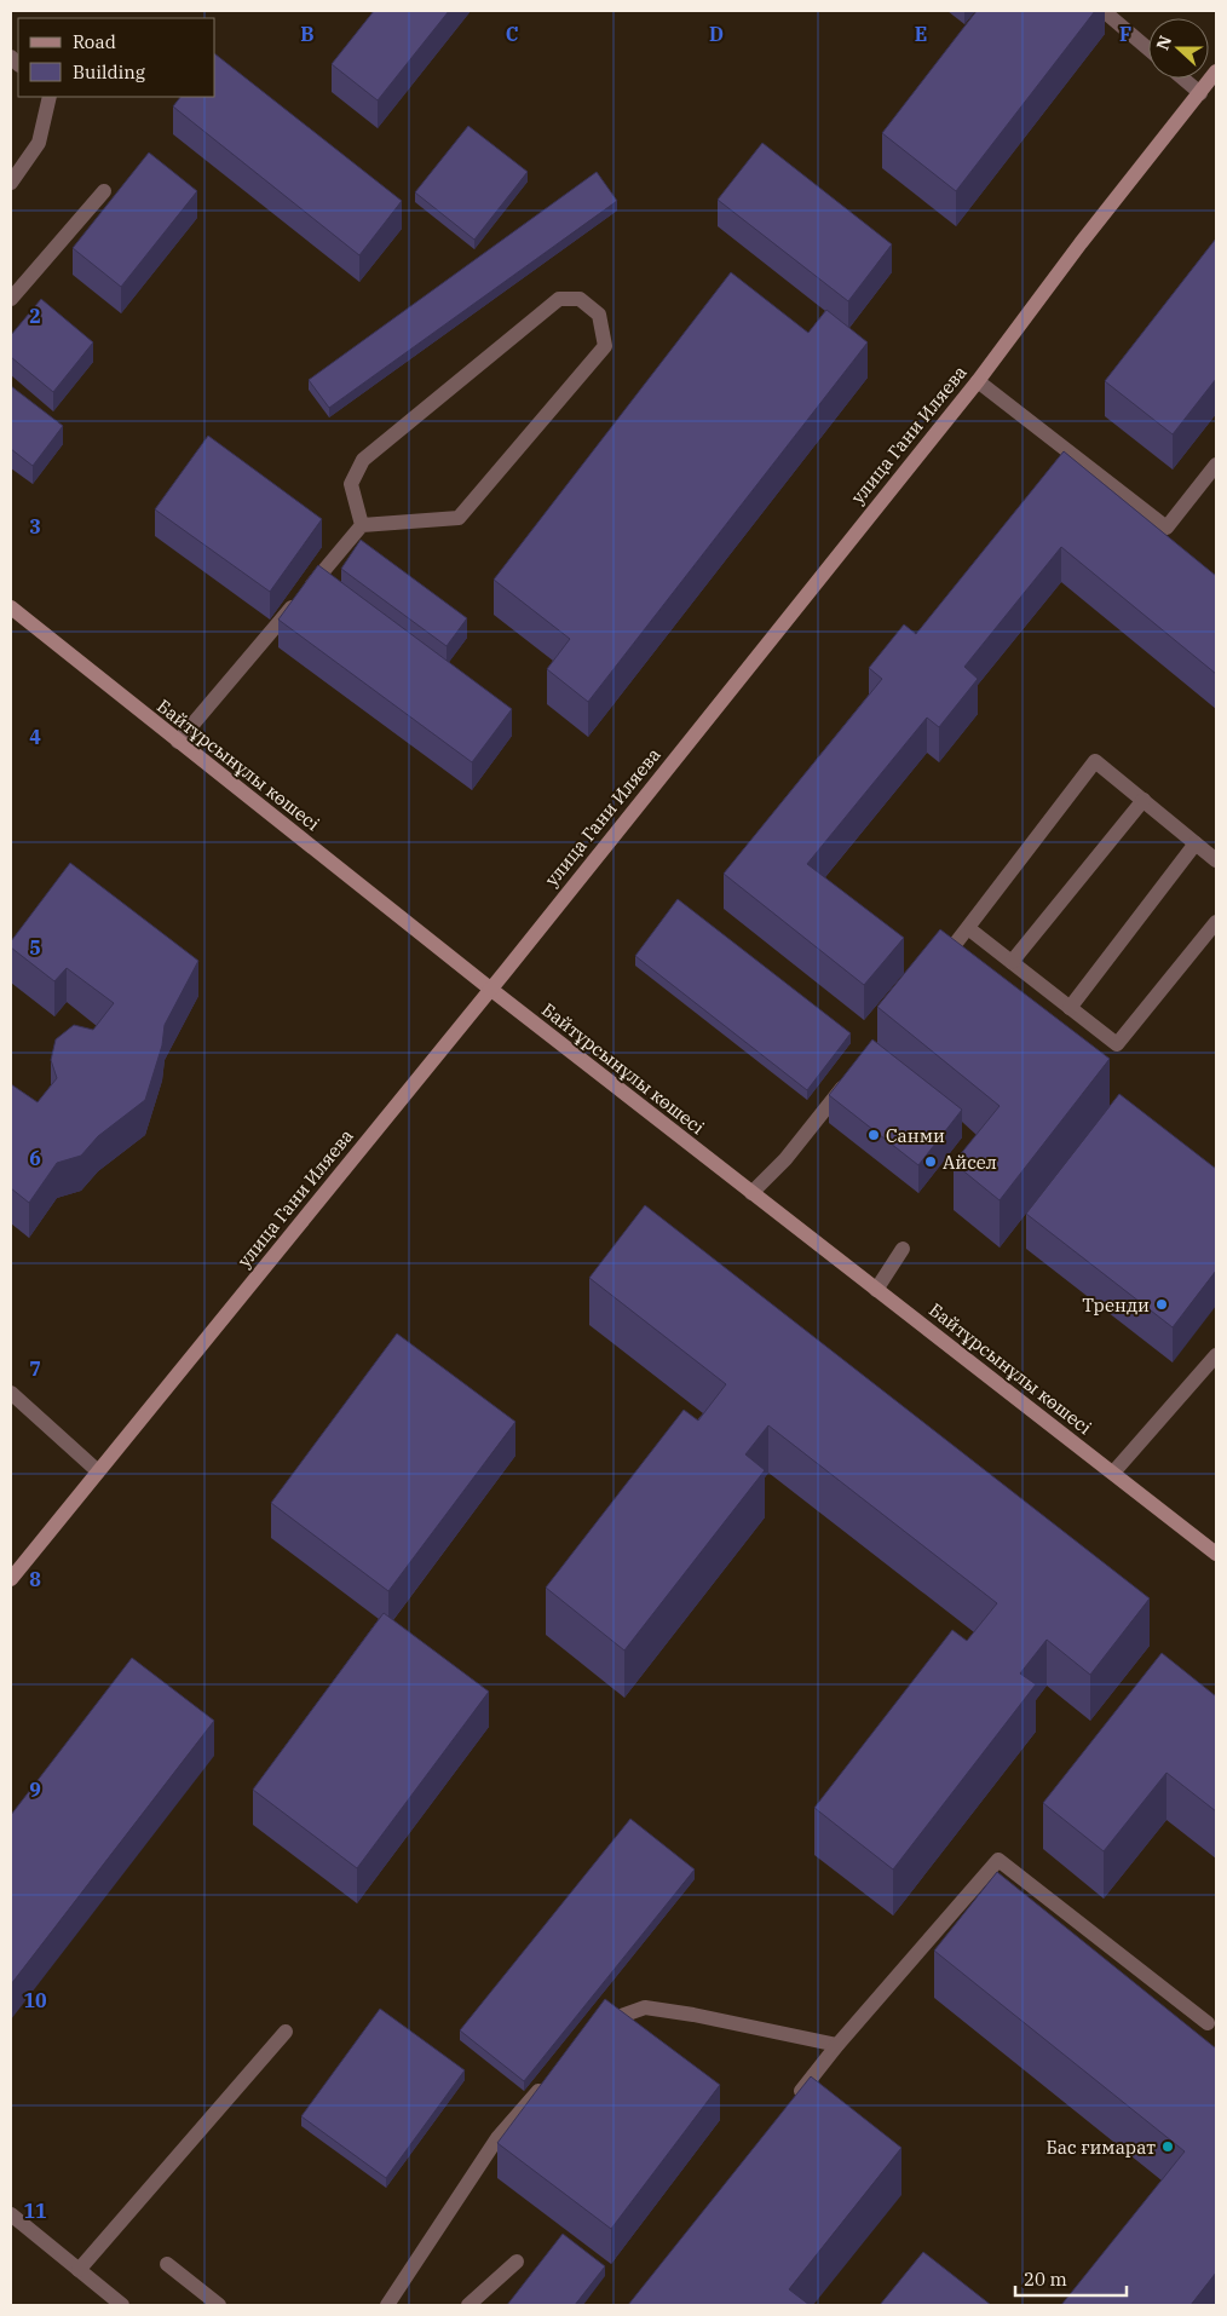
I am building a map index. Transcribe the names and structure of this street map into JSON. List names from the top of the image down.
{
  "streets": {
    "street": ["улица Гани Иляева", "Байтұрсынұлы көшесі"]
  },
  "crossings": [
    ["улица Гани Иляева", "Байтұрсынұлы көшесі"]
  ],
  "places": [
    "Санми",
    "Айсел",
    "Тренди",
    "Бас ғимарат"
  ],
  "legend": ["Road", "Building"],
  "scale_bar": "20 m",
  "north": "left",
  "grid": {
    "columns": [
      "B",
      "C",
      "D",
      "E",
      "F"
    ],
    "rows": [
      "2",
      "3",
      "4",
      "5",
      "6",
      "7",
      "8",
      "9",
      "10",
      "11"
    ]
  }
}
